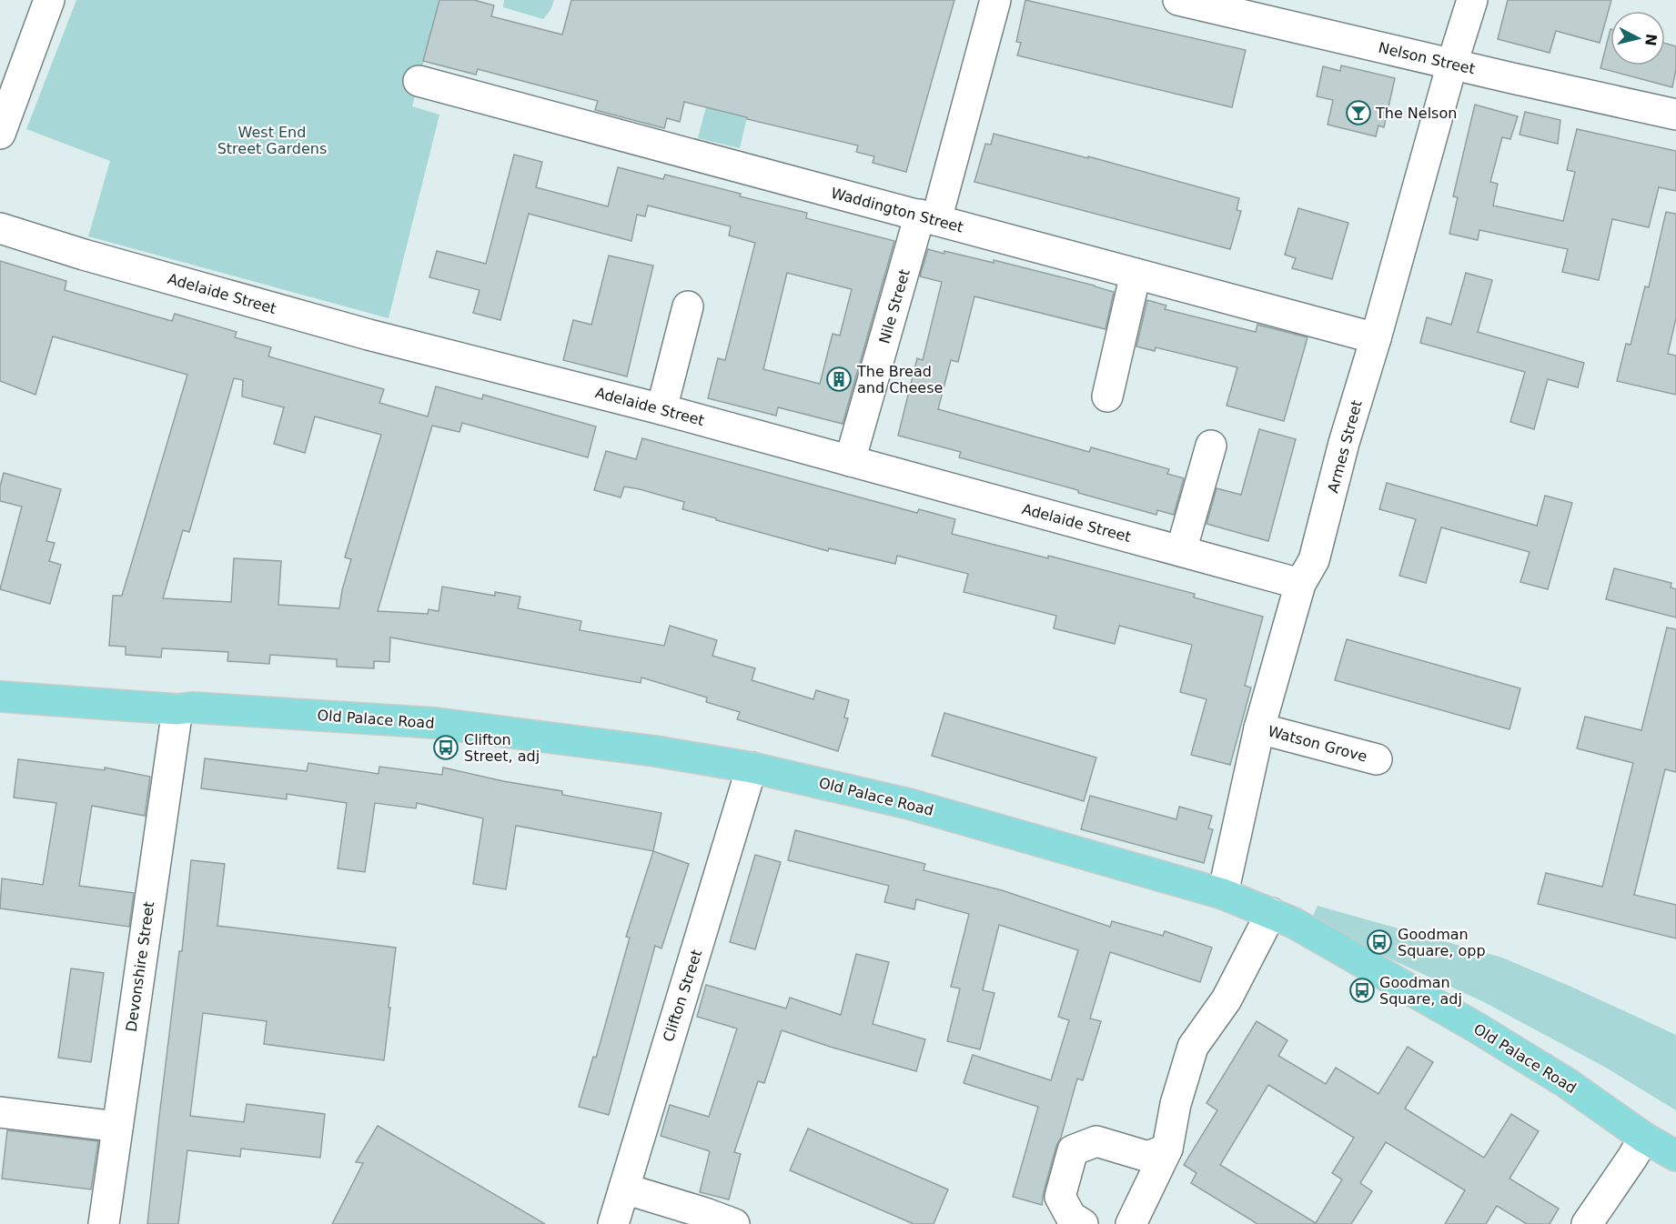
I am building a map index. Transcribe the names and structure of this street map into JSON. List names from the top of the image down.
{
  "streets": {
    "main road": ["Old Palace Road"],
    "street": [
      "Nelson Street",
      "Waddington Street",
      "Adelaide Street",
      "Nile Street",
      "Armes Street",
      "Watson Grove",
      "Devonshire Street",
      "Clifton Street"
    ]
  },
  "crossings": [
    ["Nelson Street", "Armes Street"],
    ["Waddington Street", "Nile Street"],
    ["Waddington Street", "Armes Street"],
    ["Adelaide Street", "Nile Street"],
    ["Adelaide Street", "Armes Street"],
    ["Armes Street", "Old Palace Road"],
    ["Armes Street", "Watson Grove"],
    ["Old Palace Road", "Devonshire Street"],
    ["Old Palace Road", "Clifton Street"]
  ],
  "parks": ["West End Street Gardens"],
  "places": {
    "bar": ["The Nelson"],
    "building": ["The Bread and Cheese"],
    "bus stop": ["Clifton Street, adj", "Goodman Square, opp", "Goodman Square, adj"]
  },
  "north": "right"
}
